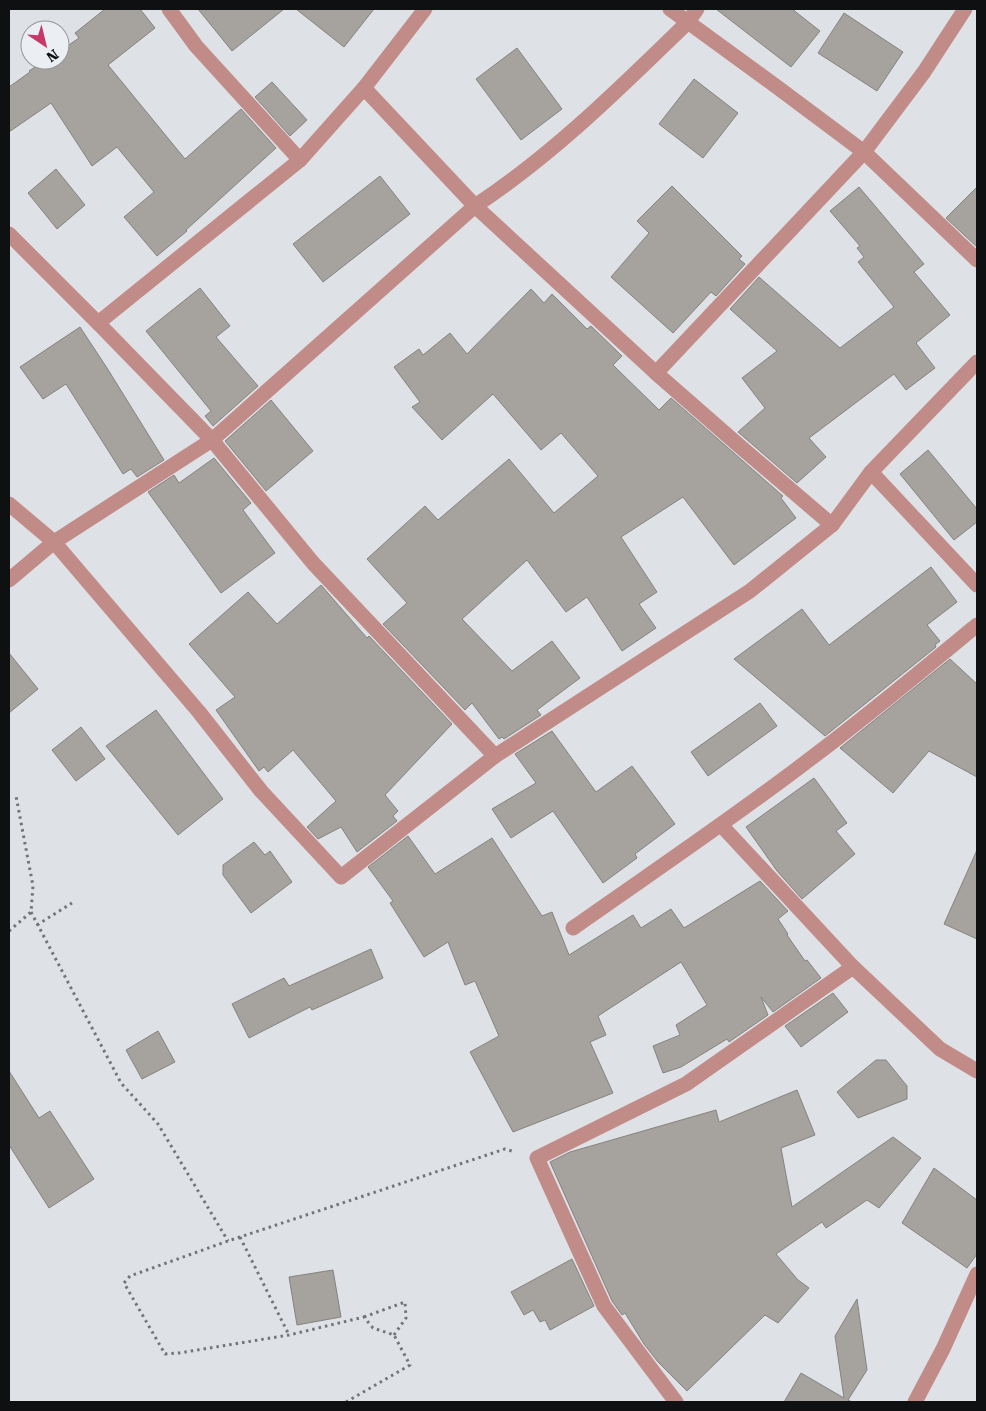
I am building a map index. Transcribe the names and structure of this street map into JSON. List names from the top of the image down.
{
  "north": "bottom right"
}
